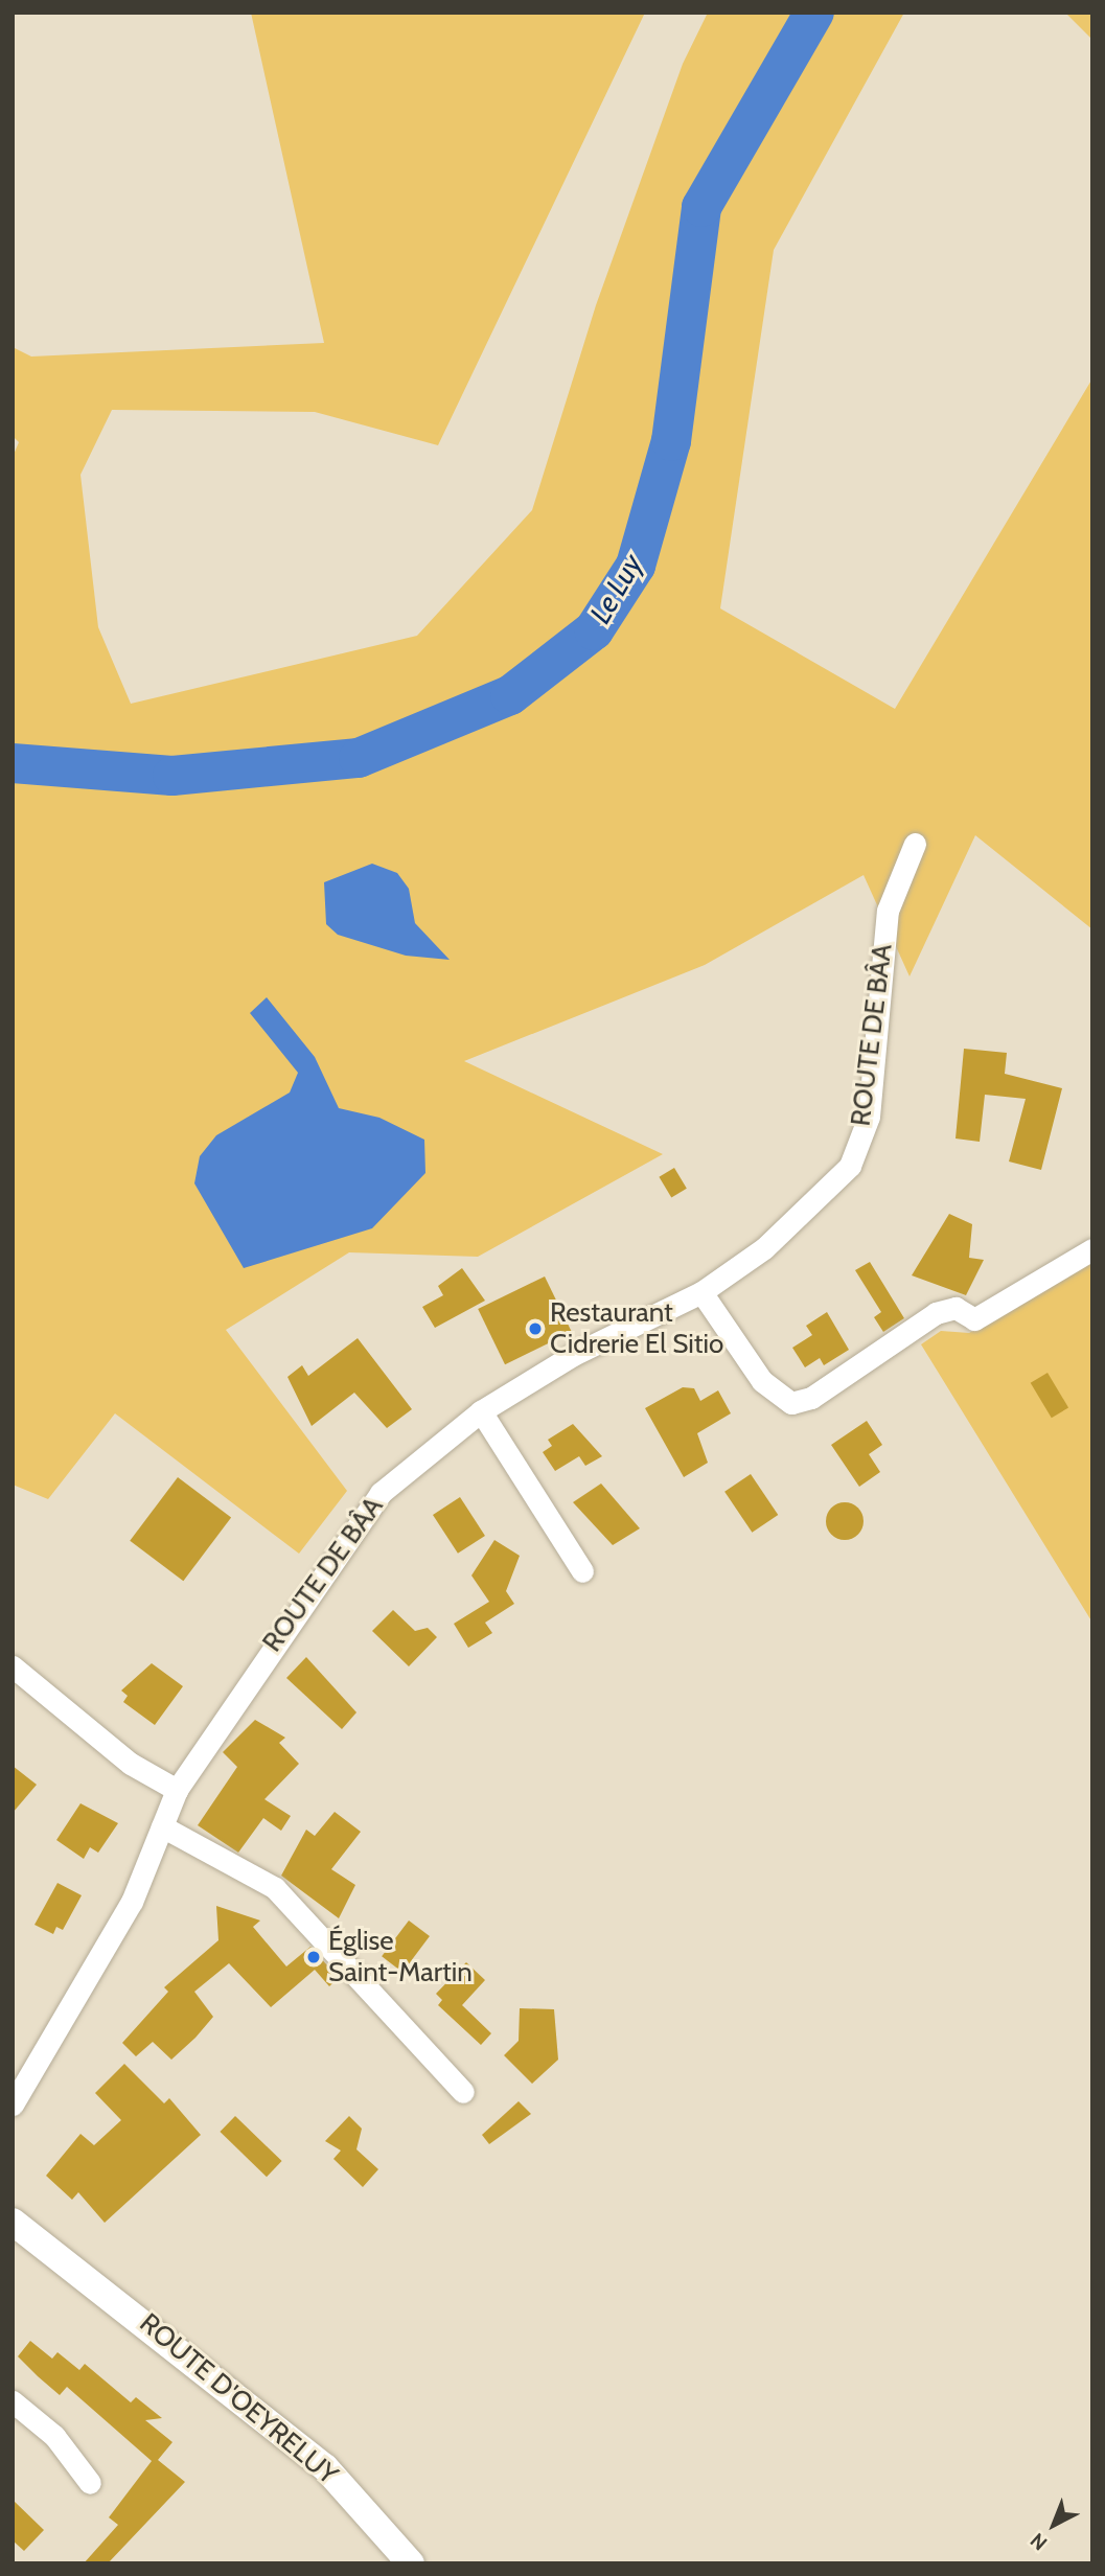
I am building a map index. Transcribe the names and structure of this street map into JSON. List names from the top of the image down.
{
  "streets": {
    "street": ["ROUTE DE BÂA", "ROUTE D'OEYRELUY"]
  },
  "water": ["Le Luy"],
  "places": ["Restaurant Cidrerie El Sitio", "Église Saint-Martin"],
  "north": "bottom left"
}
